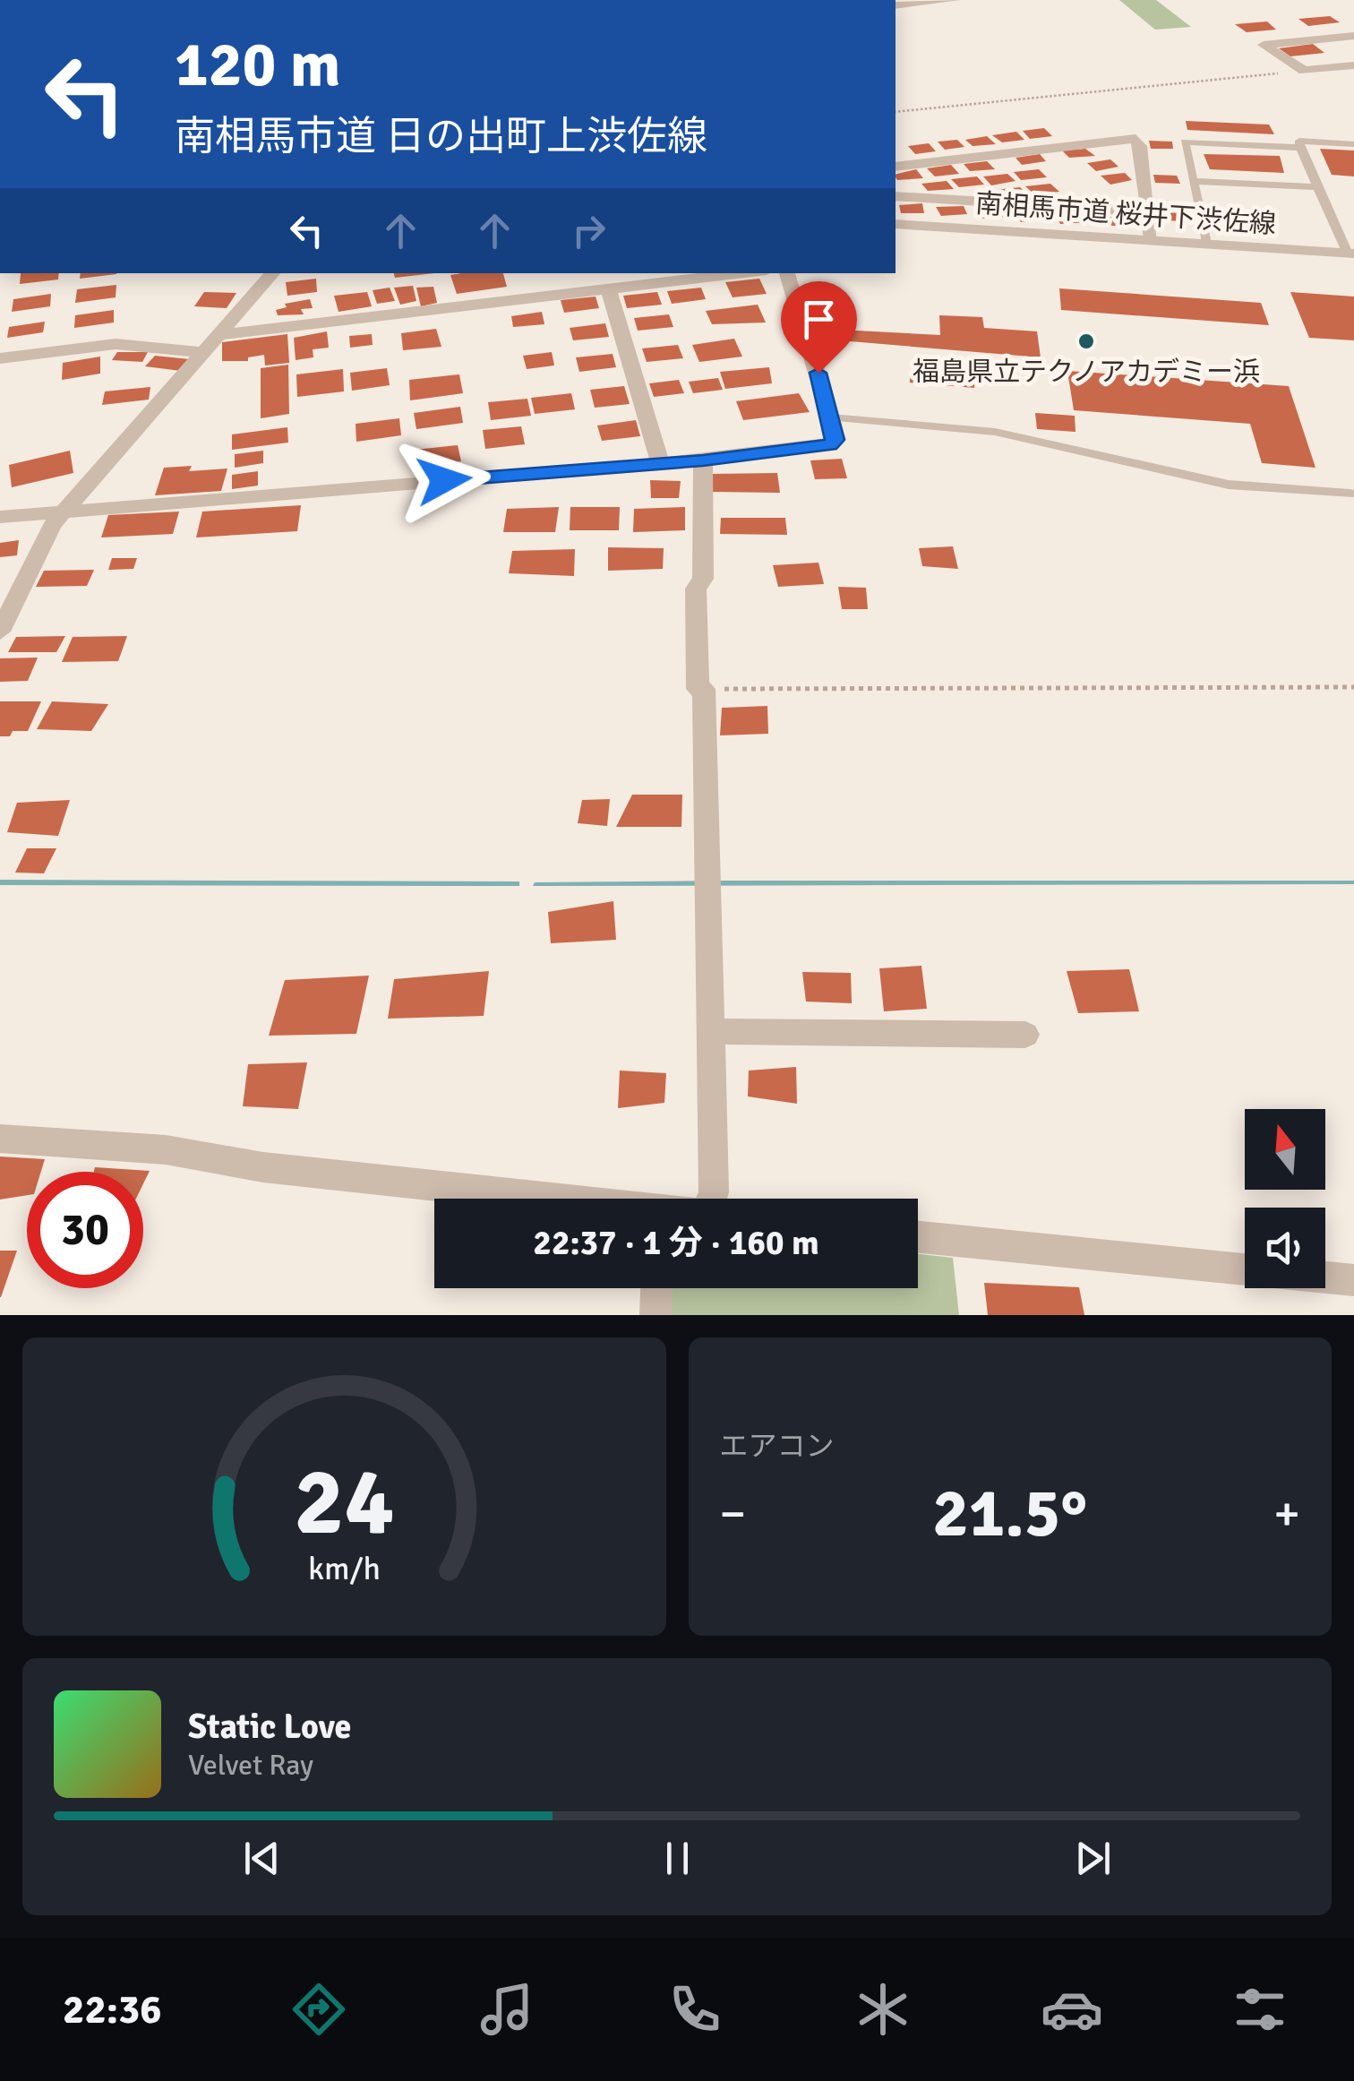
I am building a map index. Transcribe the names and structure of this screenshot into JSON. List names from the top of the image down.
{
  "streets": {
    "street": ["南相馬市道 桜井下渋佐線"]
  },
  "places": ["福島県立テクノアカデミー浜"],
  "north": "top",
  "page": {
    "turn": ["120 m", "南相馬市道 日の出町上渋佐線"],
    "limit": "30",
    "trip": "22:37 · 1 分 · 160 m",
    "tile": "エアコン",
    "heat": ["−", "21.5°", "+"],
    "song": ["Static Love", "Velvet Ray"],
    "tabs": "22:36",
    "gauge": ["24", "km/h"]
  }
}
